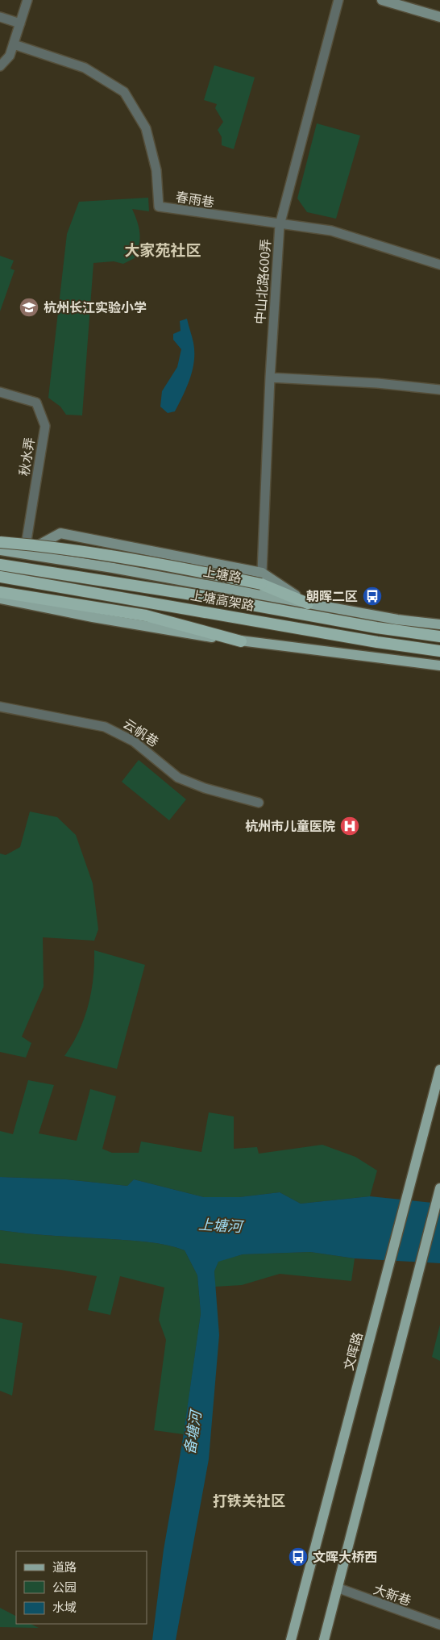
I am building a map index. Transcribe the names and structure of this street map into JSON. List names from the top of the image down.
{
  "streets": {
    "highway": ["上塘高架路"],
    "main road": ["上塘路", "文晖路"],
    "street": [
      "春雨巷",
      "中山北路600弄",
      "秋水弄",
      "云帆巷",
      "大新巷"
    ]
  },
  "crossings": [
    ["春雨巷", "中山北路600弄"],
    ["秋水弄", "上塘路"]
  ],
  "districts": ["大家苑社区", "打铁关社区"],
  "water": ["上塘河", "备塘河"],
  "places": {
    "school or university": ["杭州长江实验小学"],
    "bus stop": ["朝晖二区", "文晖大桥西"],
    "hospital": ["杭州市儿童医院"]
  },
  "legend": ["道路", "公园", "水域"]
}
